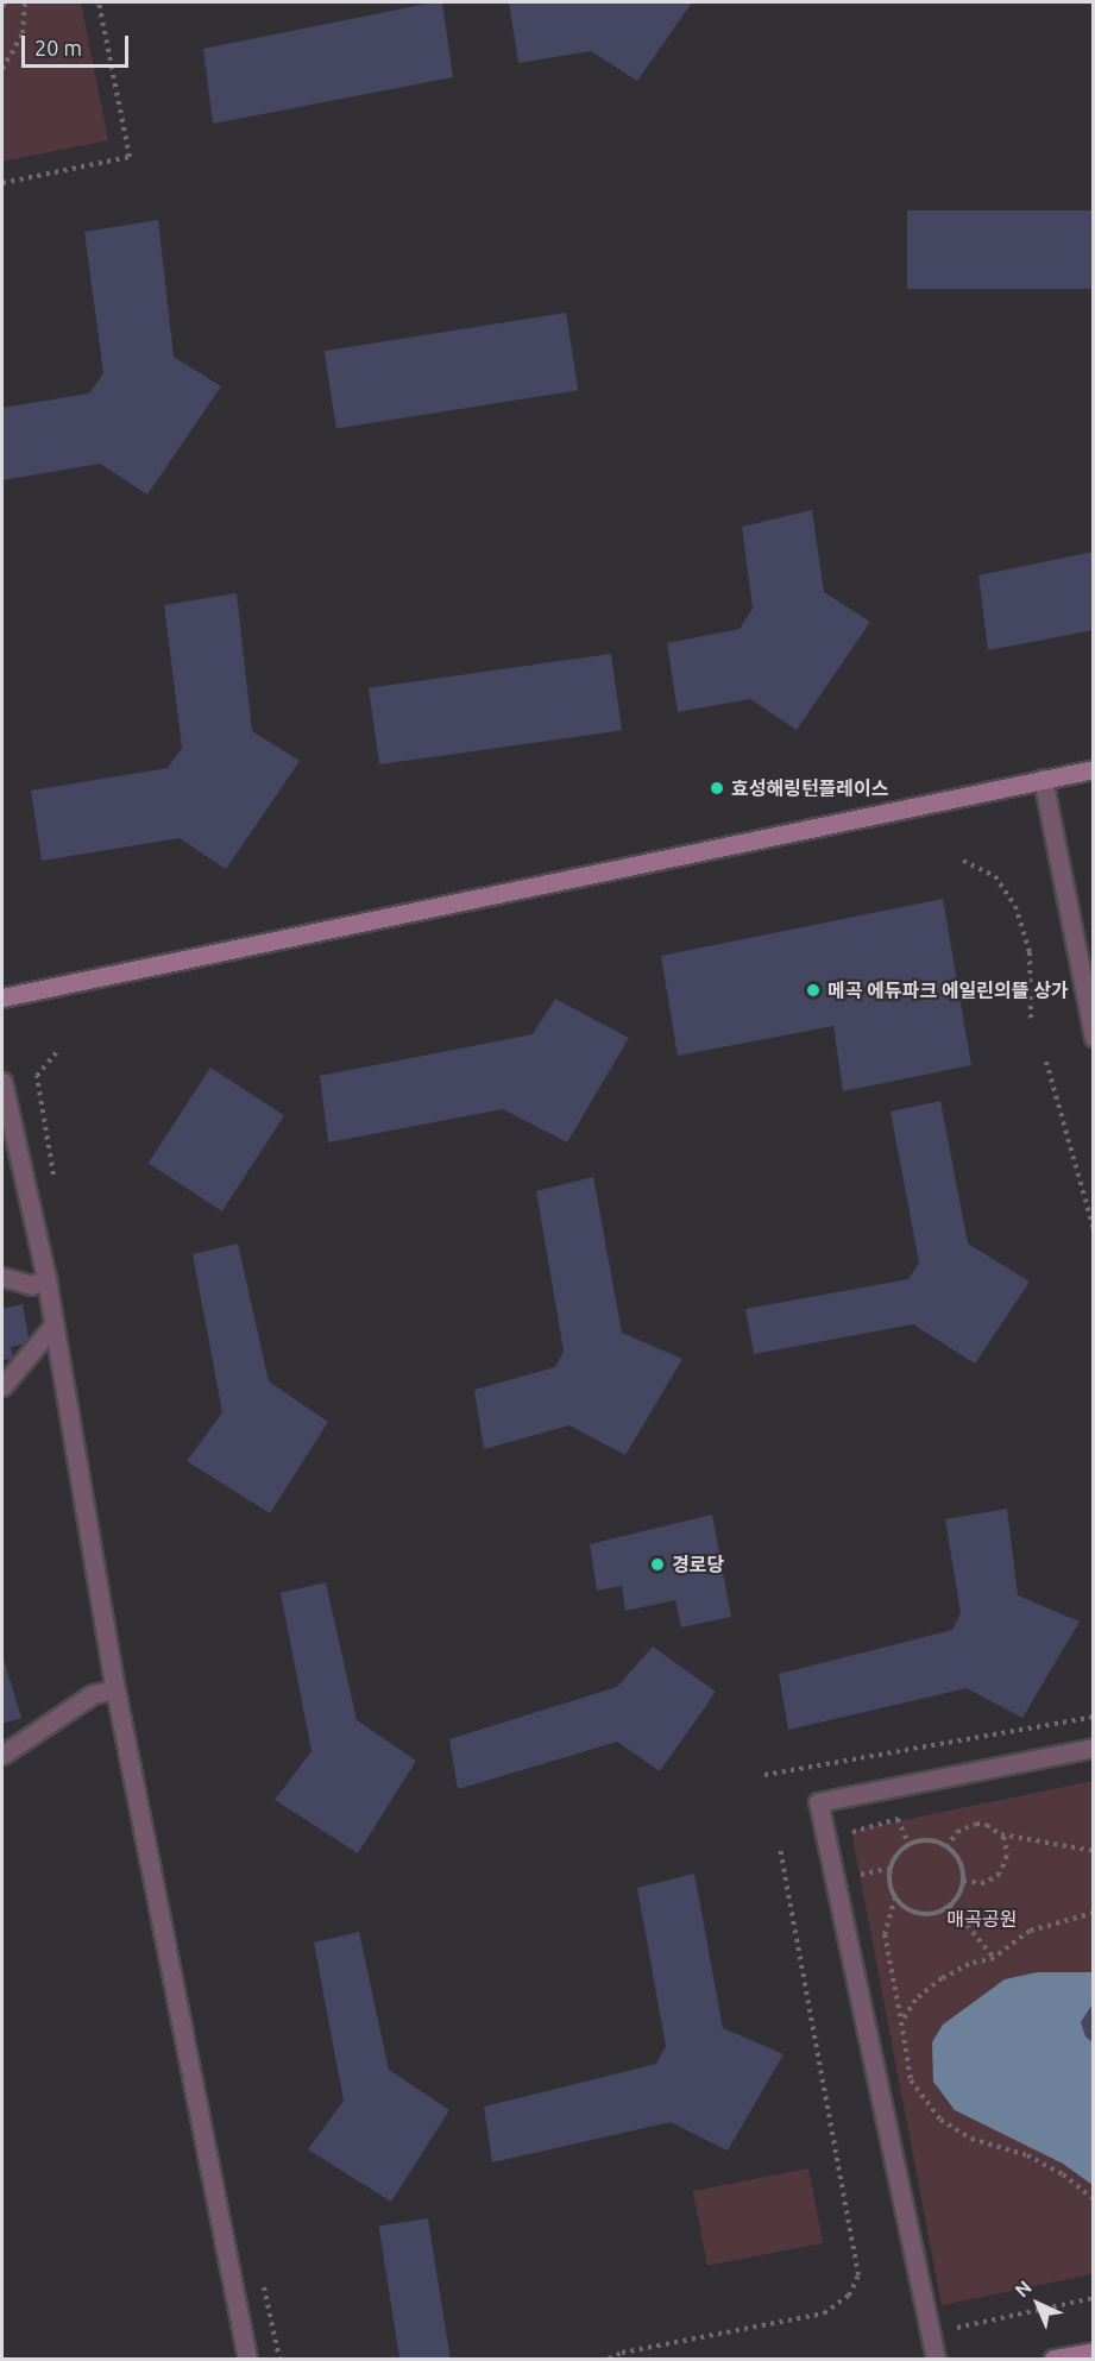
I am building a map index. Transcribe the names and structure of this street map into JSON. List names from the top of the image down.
{
  "parks": ["매곡공원"],
  "places": ["효성해링턴플레이스", "메곡 에듀파크 에일린의뜰 상가", "경로당"],
  "scale_bar": "20 m",
  "north": "top left"
}
